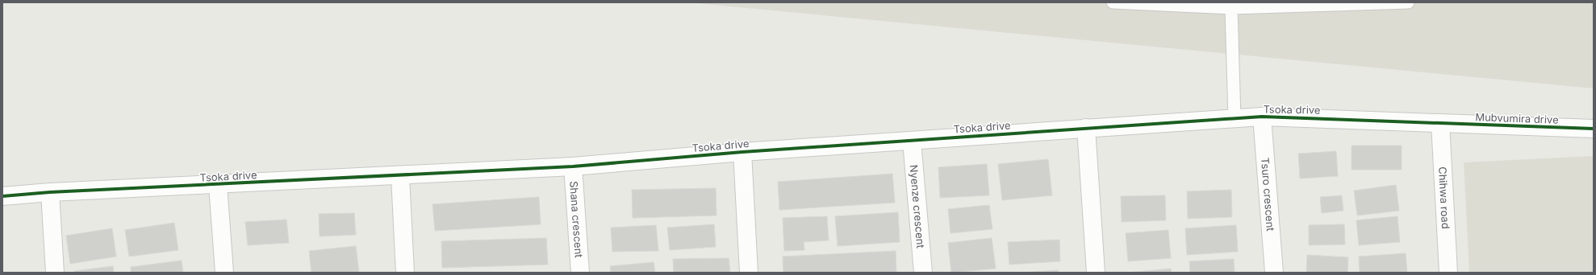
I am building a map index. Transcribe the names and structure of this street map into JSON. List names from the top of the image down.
{
  "streets": {
    "street": [
      "Tsoka drive",
      "Mubvumira drive",
      "Tsuro crescent",
      "Chihwa road",
      "Nyenze crescent",
      "Shana crescent"
    ]
  },
  "crossings": [
    ["Tsoka drive", "Mubvumira drive"],
    ["Tsoka drive", "Tsuro crescent"],
    ["Tsoka drive", "Chihwa road"],
    ["Tsoka drive", "Nyenze crescent"],
    ["Tsoka drive", "Shana crescent"],
    ["Mubvumira drive", "Chihwa road"]
  ]
}
